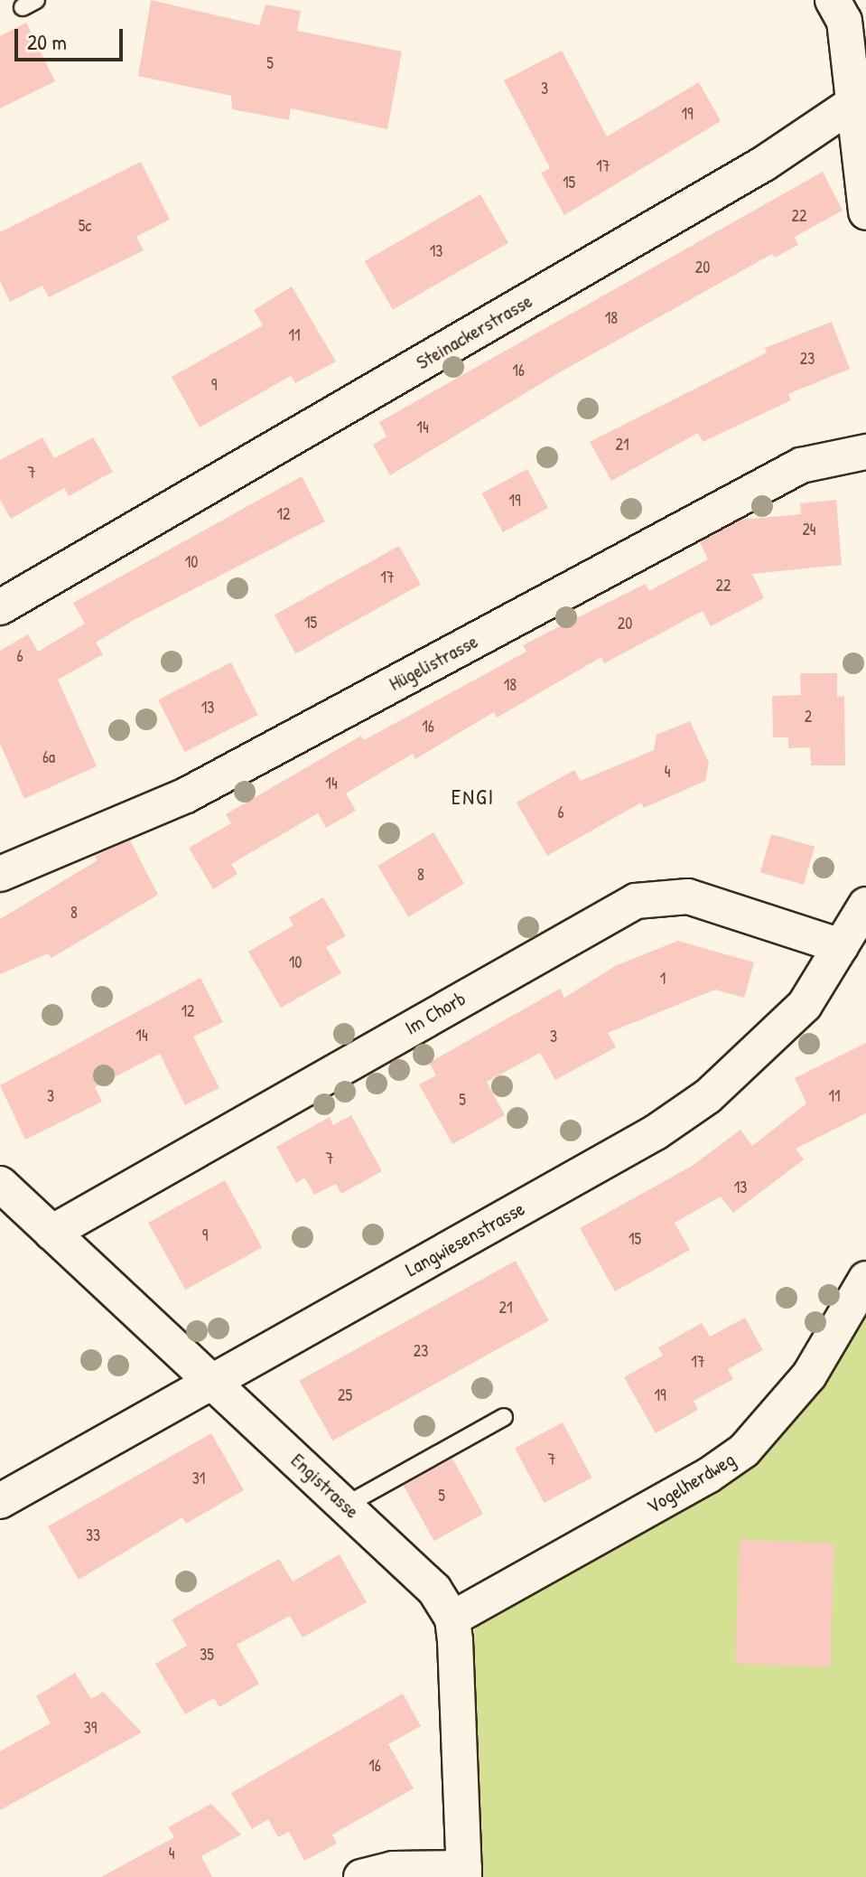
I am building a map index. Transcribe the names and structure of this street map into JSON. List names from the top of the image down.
{
  "streets": {
    "street": [
      "Steinackerstrasse",
      "Hügelistrasse",
      "Im Chorb",
      "Langwiesenstrasse",
      "Vogelherdweg",
      "Engistrasse"
    ]
  },
  "crossings": [
    ["Im Chorb", "Langwiesenstrasse"],
    ["Im Chorb", "Engistrasse"],
    ["Langwiesenstrasse", "Engistrasse"],
    ["Vogelherdweg", "Engistrasse"]
  ],
  "districts": ["ENGI"],
  "house_numbers": [
    "5",
    "3",
    "19",
    "17",
    "15",
    "22",
    "5c",
    "13",
    "20",
    "18",
    "11",
    "23",
    "16",
    "9",
    "14",
    "21",
    "7",
    "19",
    "12",
    "24",
    "10",
    "17",
    "22",
    "15",
    "20",
    "6",
    "18",
    "13",
    "2",
    "16",
    "6a",
    "4",
    "14",
    "6",
    "8",
    "8",
    "10",
    "1",
    "12",
    "14",
    "3",
    "3",
    "11",
    "5",
    "7",
    "13",
    "9",
    "15",
    "21",
    "23",
    "17",
    "25",
    "19",
    "7",
    "31",
    "5",
    "33",
    "35",
    "39",
    "16",
    "4"
  ],
  "scale_bar": "20 m"
}
